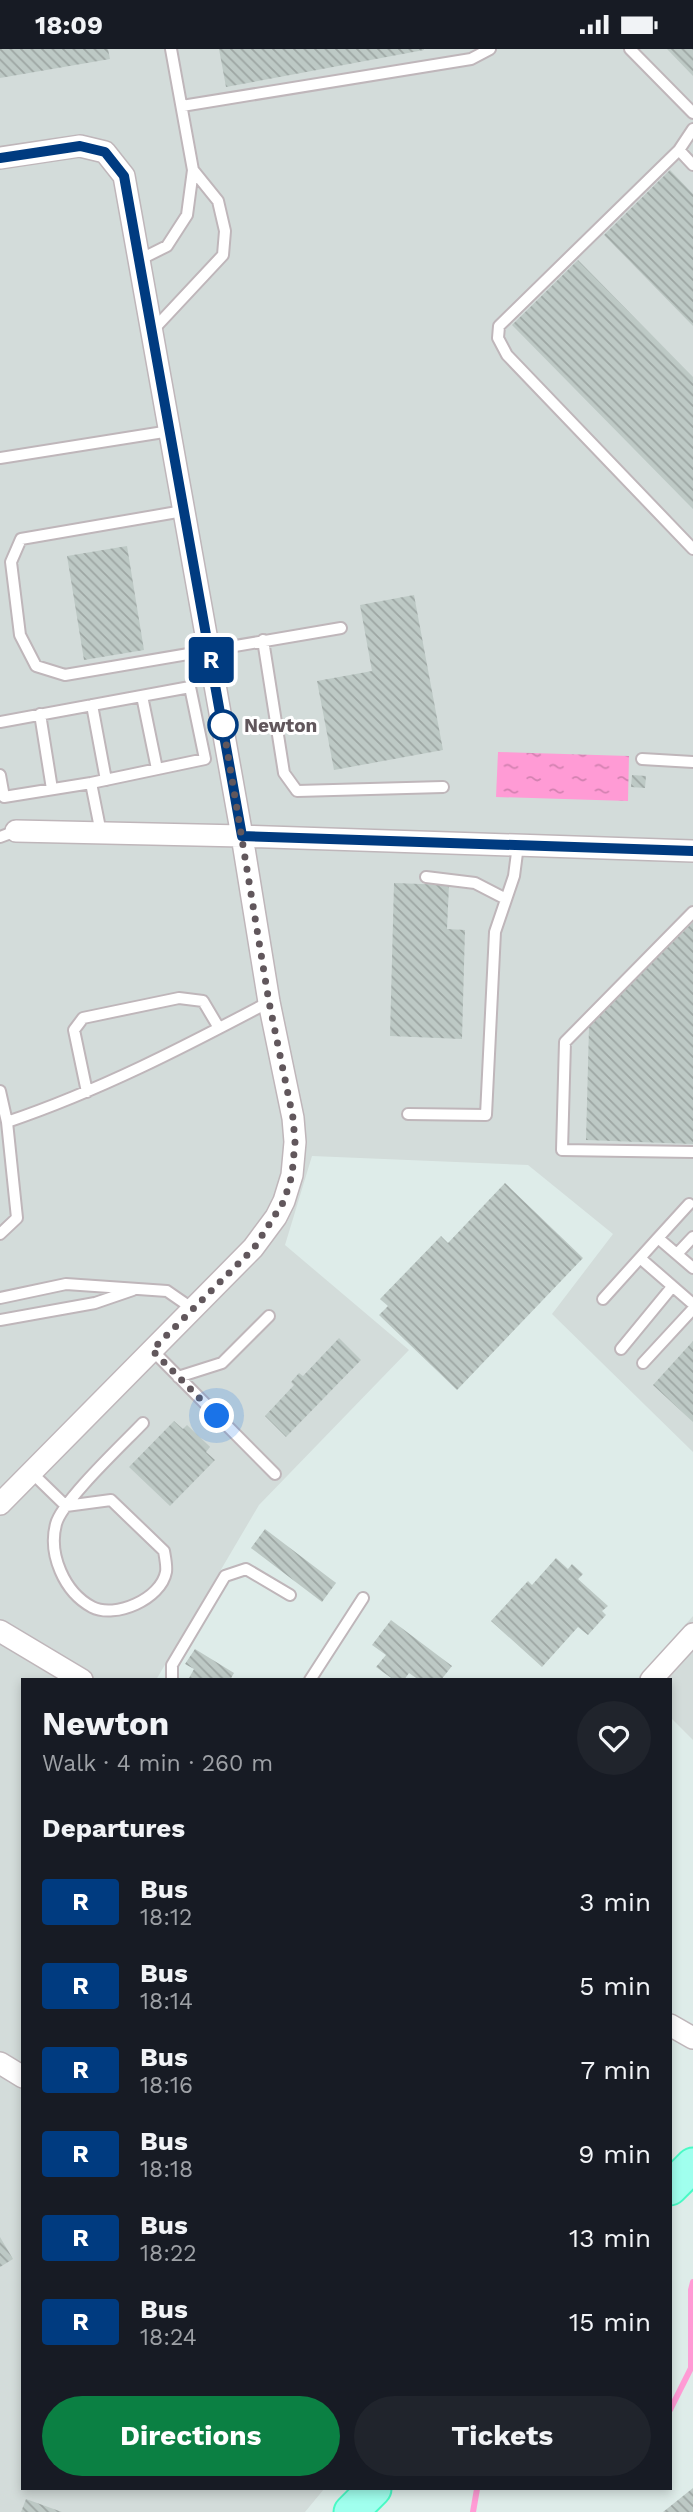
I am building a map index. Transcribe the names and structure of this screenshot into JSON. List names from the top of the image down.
{
  "places": ["Newton"],
  "lines": ["bus line R"],
  "page": {
    "status": "18:09",
    "on_map": "R",
    "heading": [
      ["Newton", "Walk · 4 min · 260 m"],
      "Departures"
    ],
    "list": [
      {
        "mark": "R",
        "name": "Bus",
        "note": "18:12",
        "value": "3 min"
      },
      {
        "mark": "R",
        "name": "Bus",
        "note": "18:14",
        "value": "5 min"
      },
      {
        "mark": "R",
        "name": "Bus",
        "note": "18:16",
        "value": "7 min"
      },
      {
        "mark": "R",
        "name": "Bus",
        "note": "18:18",
        "value": "9 min"
      },
      {
        "mark": "R",
        "name": "Bus",
        "note": "18:22",
        "value": "13 min"
      },
      {
        "mark": "R",
        "name": "Bus",
        "note": "18:24",
        "value": "15 min"
      }
    ],
    "buttons": ["Directions", "Tickets"]
  }
}
